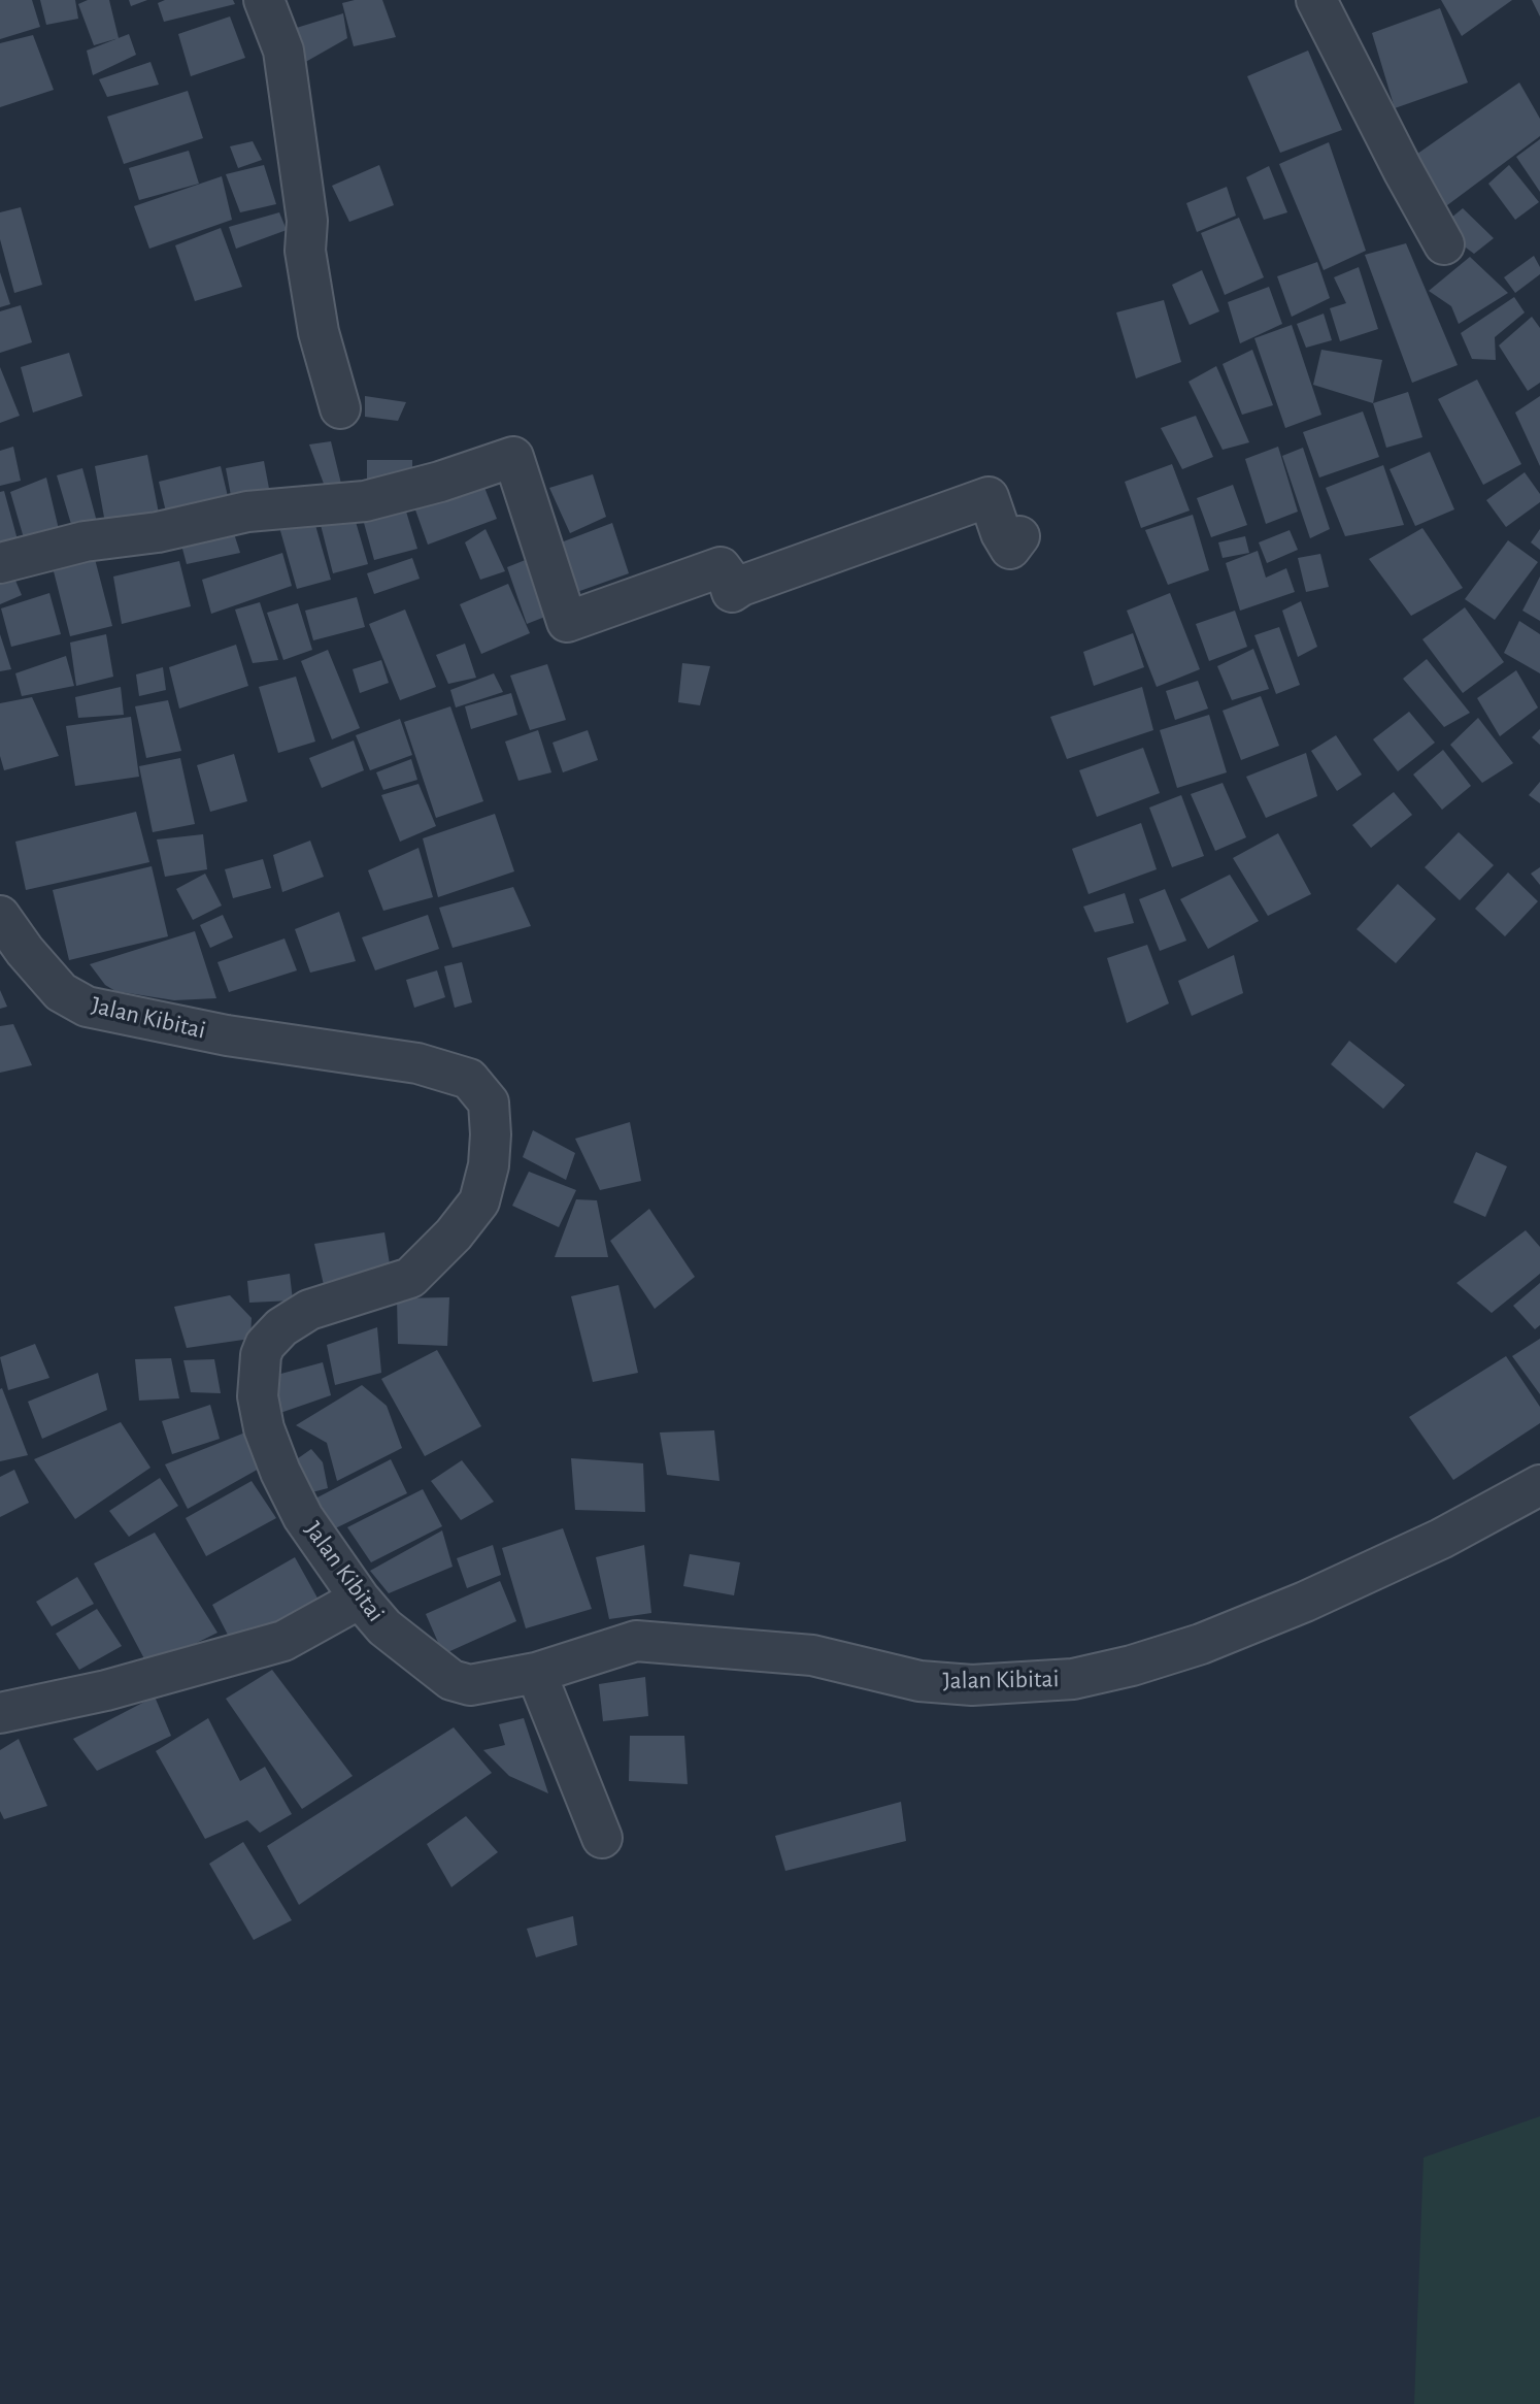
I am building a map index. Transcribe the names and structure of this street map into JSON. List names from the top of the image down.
{
  "streets": {
    "street": ["Jalan Kibitai"]
  }
}
